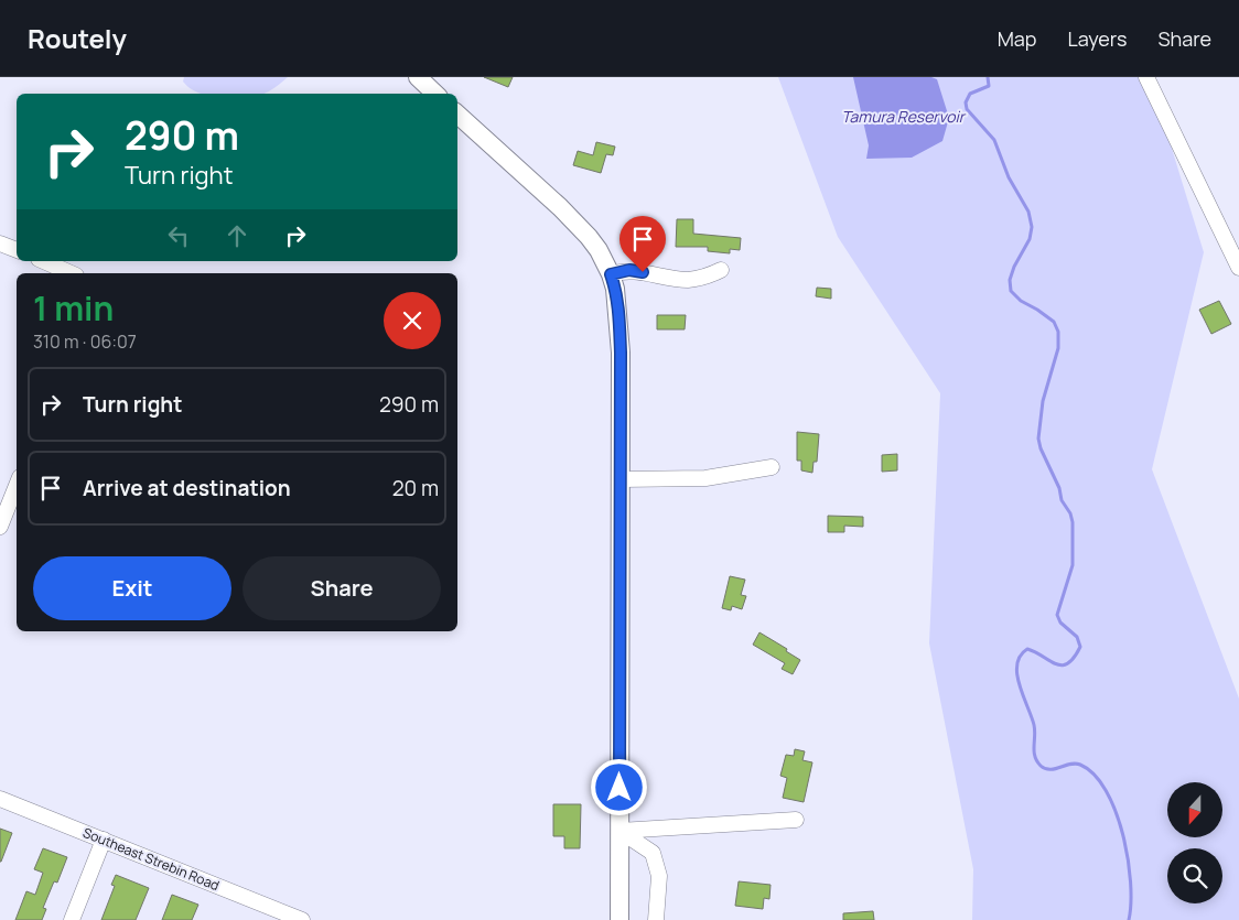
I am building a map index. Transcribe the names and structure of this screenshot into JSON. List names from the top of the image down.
{
  "streets": {
    "street": ["Southeast Strebin Road"]
  },
  "water": ["Tamura Reservoir"],
  "north": "bottom",
  "page": {
    "header": "Routely",
    "nav": ["Map", "Layers", "Share"],
    "turn": ["290 m", "Turn right"],
    "heading": ["1 min", "310 m · 06:07"],
    "list": [
      {
        "name": "Turn right",
        "value": "290 m"
      },
      {
        "name": "Arrive at destination",
        "value": "20 m"
      }
    ],
    "buttons": ["Exit", "Share"]
  }
}
